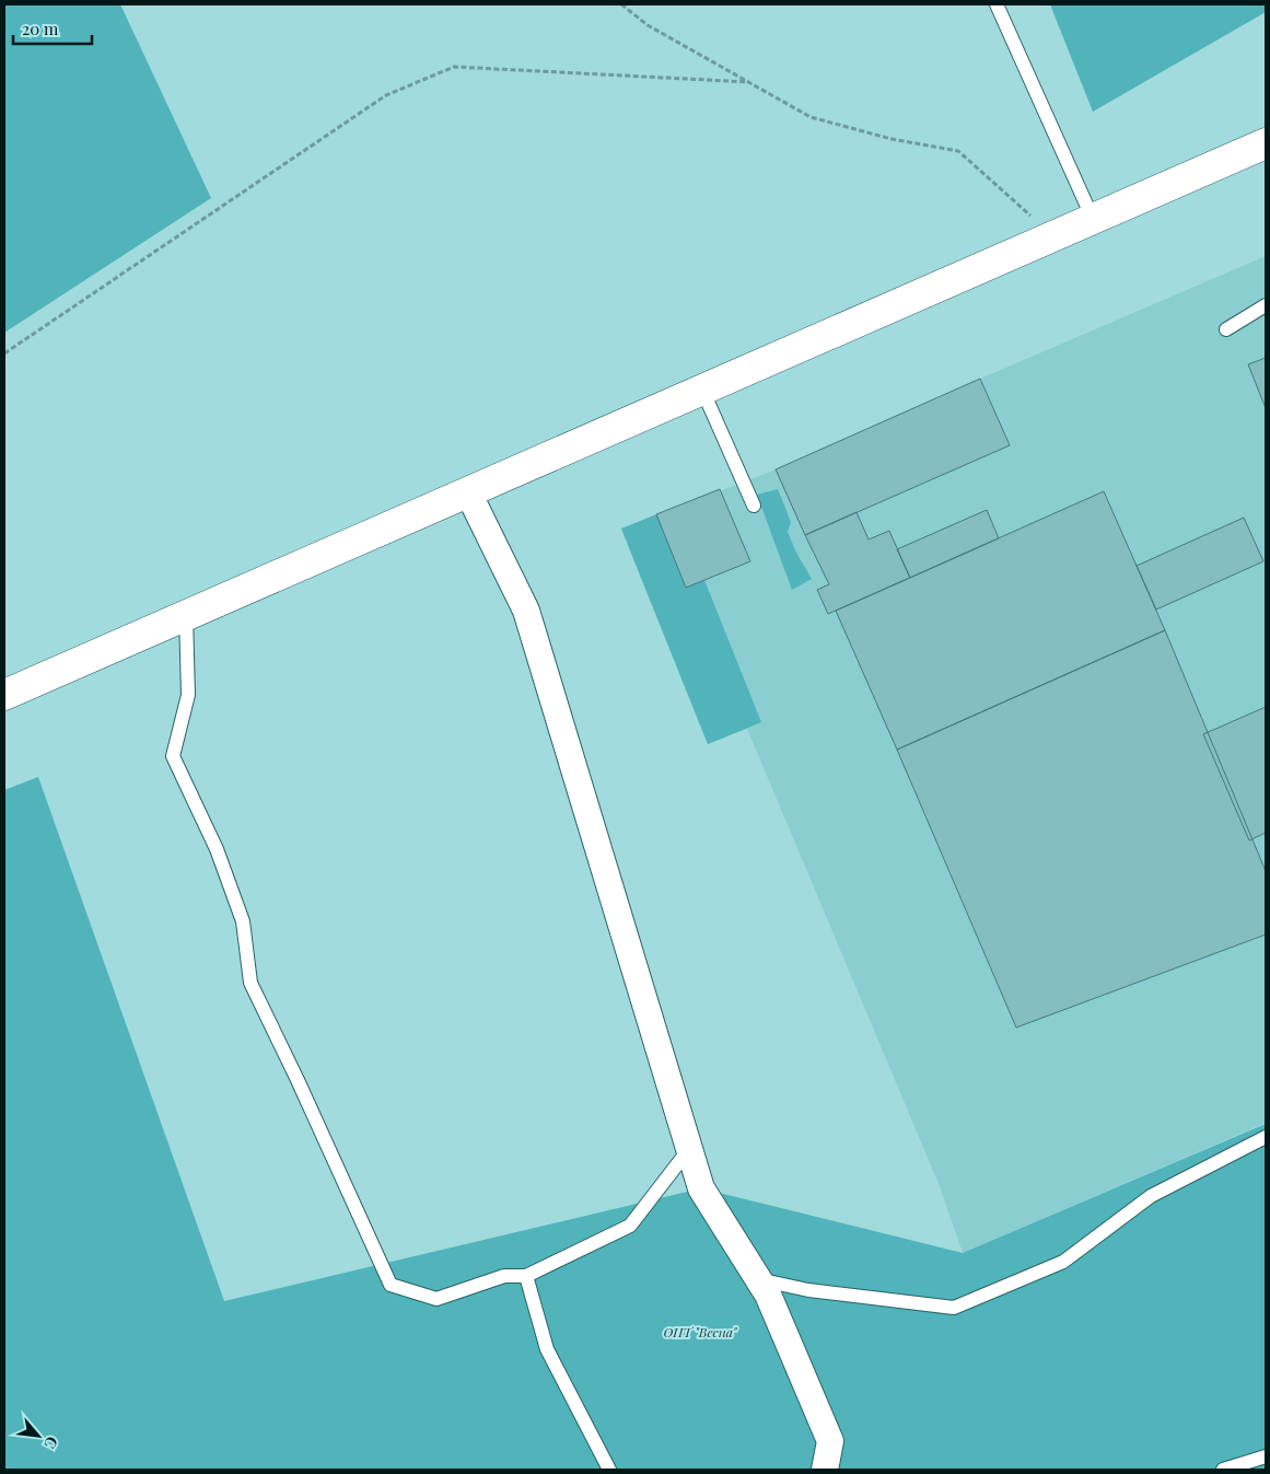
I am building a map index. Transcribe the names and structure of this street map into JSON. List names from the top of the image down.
{
  "parks": ["ОНТ \"Весна\""],
  "scale_bar": "20 m",
  "north": "bottom right"
}
